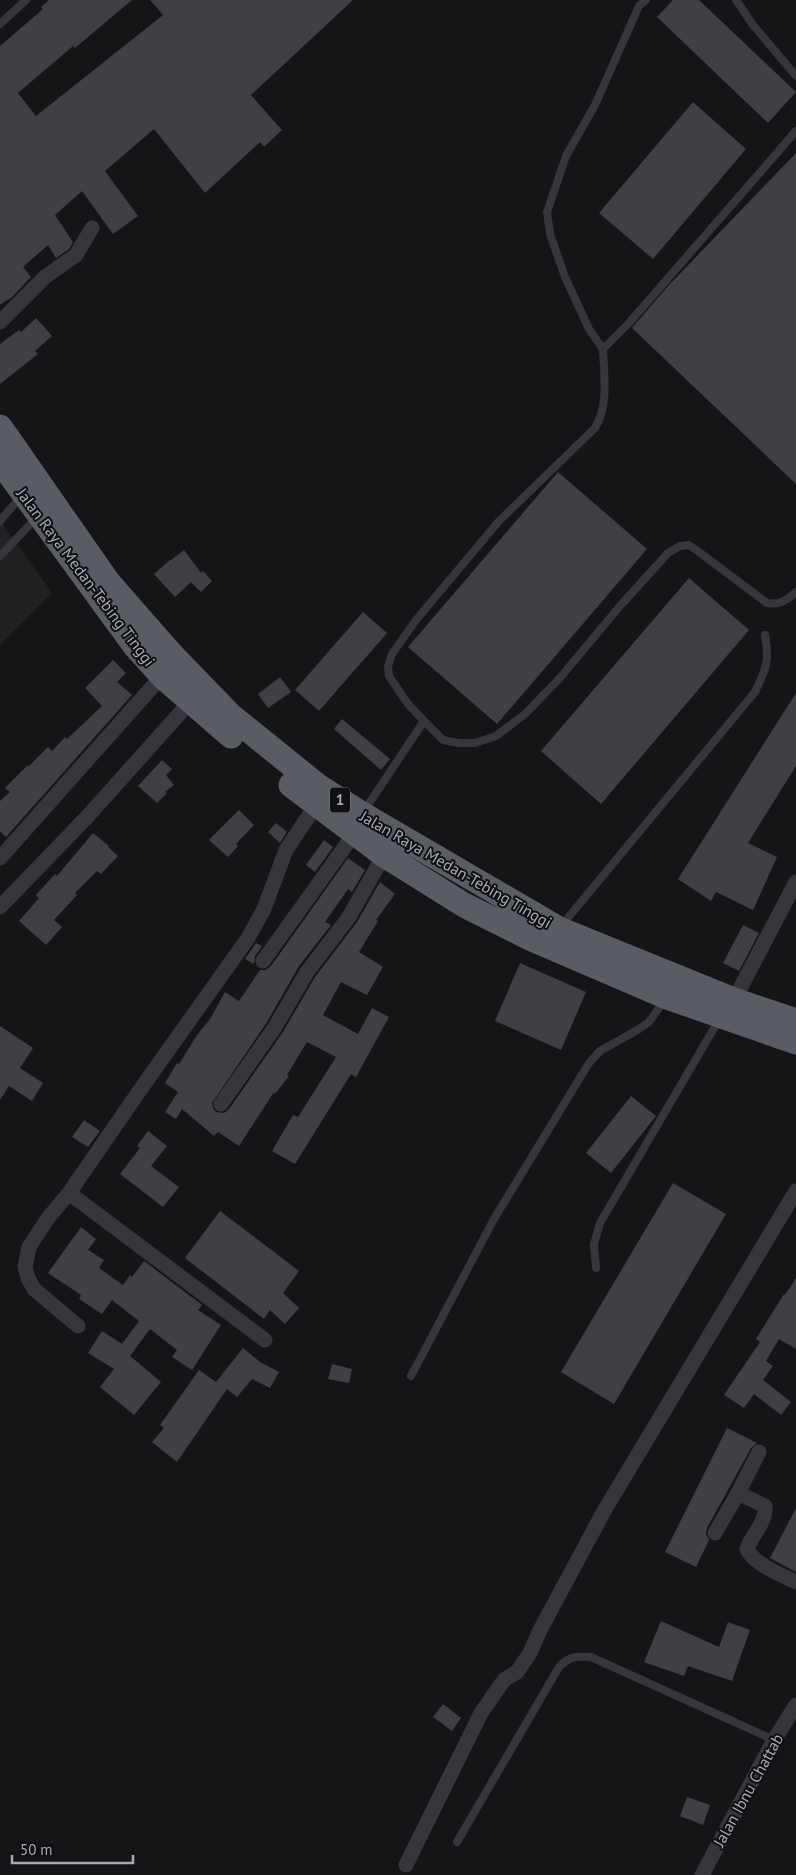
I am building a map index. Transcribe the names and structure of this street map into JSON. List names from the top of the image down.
{
  "streets": {
    "highway": ["Jalan Raya Medan-Tebing Tinggi", "1"],
    "street": ["Jalan Ibnu Chattab"]
  },
  "scale_bar": "50 m"
}
